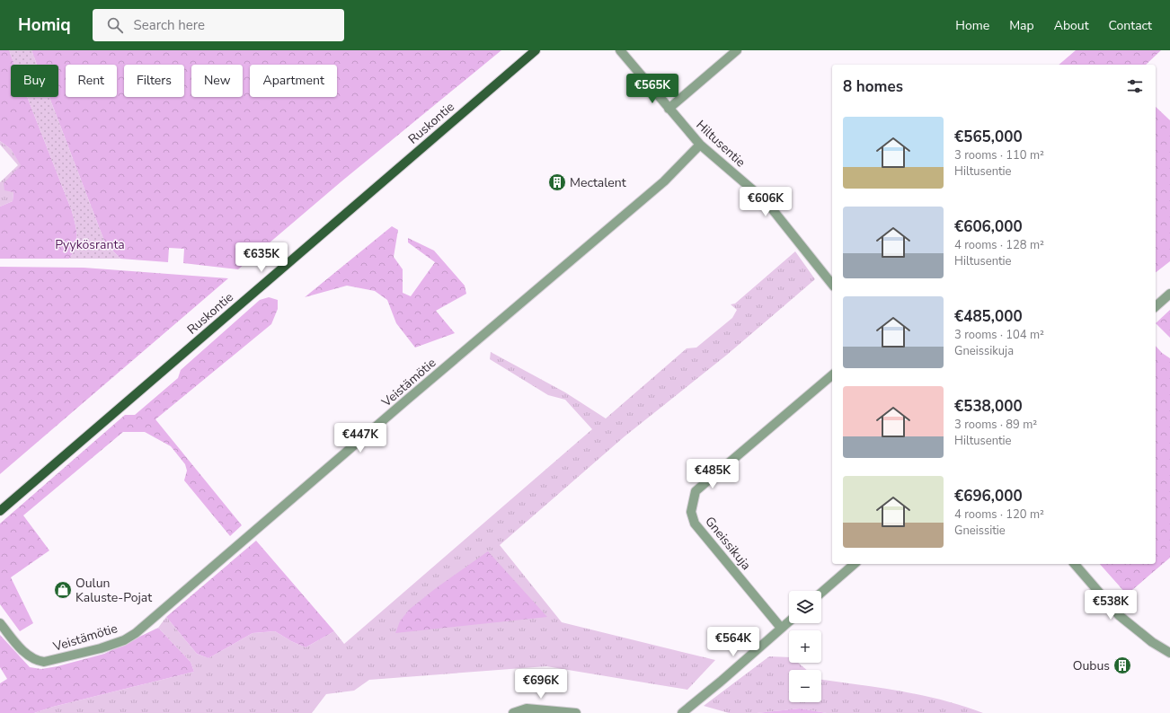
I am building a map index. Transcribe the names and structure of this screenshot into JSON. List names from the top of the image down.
{
  "streets": {
    "main road": ["Ruskontie"],
    "street": ["Hiltusentie", "Veistämötie", "Gneissikuja"]
  },
  "crossings": [
    ["Hiltusentie", "Veistämötie"]
  ],
  "parks": ["Pyykösranta"],
  "places": {
    "building": ["Mectalent", "Oubus"],
    "shop": ["Oulun Kaluste-Pojat"]
  },
  "page": {
    "header": "Homiq",
    "search": "Search here",
    "nav": [
      "Home",
      "Map",
      "About",
      "Contact"
    ],
    "chip": [
      "Buy",
      "Rent",
      "Filters",
      "New",
      "Apartment"
    ],
    "heading": "8 homes",
    "price": [
      "€565K",
      "€606K",
      "€635K",
      "€447K",
      "€485K",
      "€538K",
      "€564K",
      "€696K"
    ],
    "list": [
      {
        "name": "€565,000",
        "note": "3 rooms · 110 m² · Hiltusentie"
      },
      {
        "name": "€606,000",
        "note": "4 rooms · 128 m² · Hiltusentie"
      },
      {
        "name": "€485,000",
        "note": "3 rooms · 104 m² · Gneissikuja"
      },
      {
        "name": "€538,000",
        "note": "3 rooms · 89 m² · Hiltusentie"
      },
      {
        "name": "€696,000",
        "note": "4 rooms · 120 m² · Gneissitie"
      }
    ],
    "map_buttons": ["+", "−"]
  }
}
